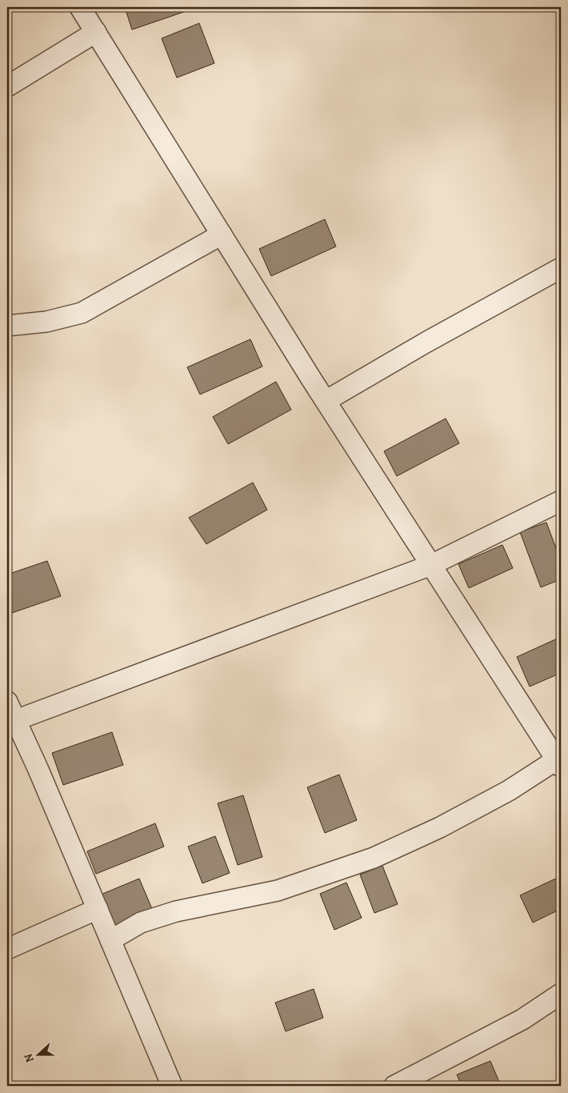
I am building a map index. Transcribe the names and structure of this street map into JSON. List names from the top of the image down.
{
  "north": "left"
}
